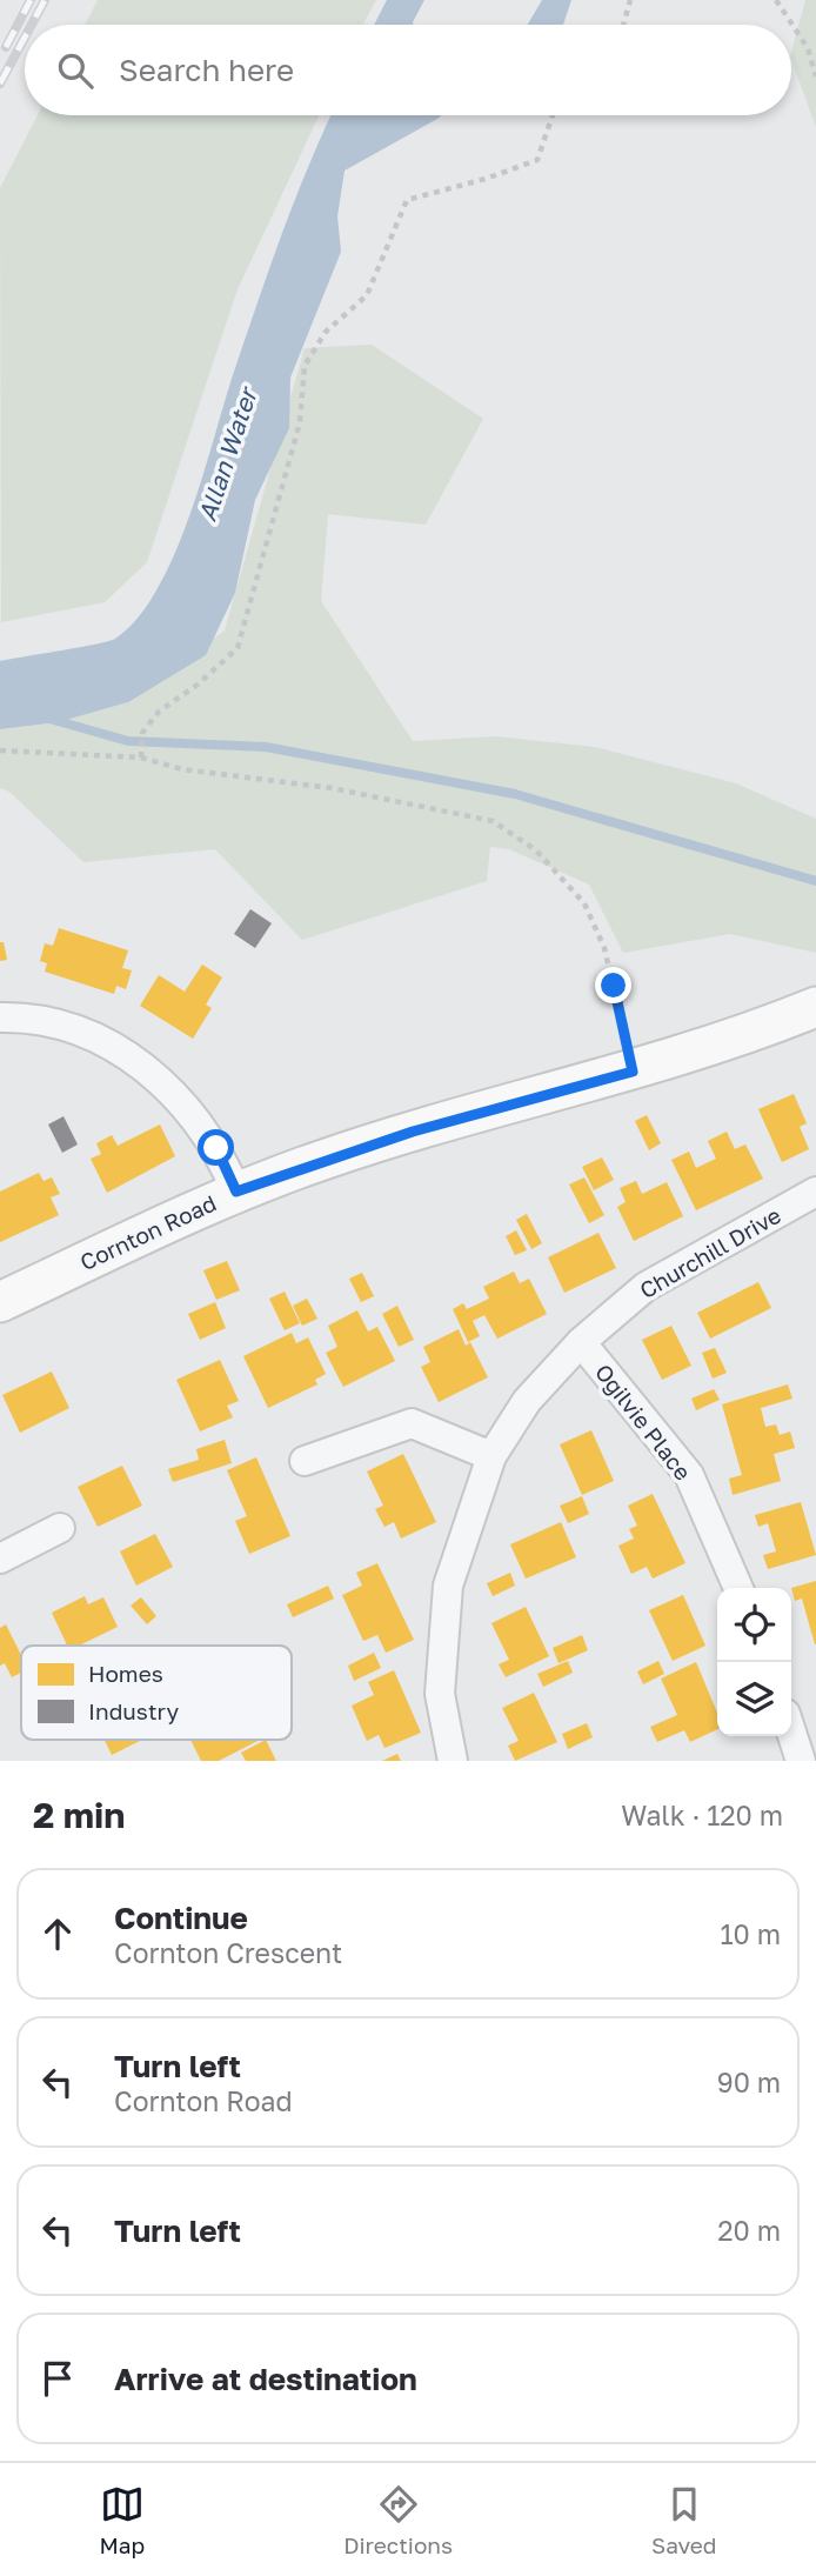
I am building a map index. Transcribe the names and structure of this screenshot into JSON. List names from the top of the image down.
{
  "streets": {
    "main road": ["Cornton Road"],
    "street": ["Churchill Drive", "Ogilvie Place"]
  },
  "crossings": [
    ["Churchill Drive", "Ogilvie Place"]
  ],
  "water": ["Allan Water"],
  "legend": ["Homes", "Industry"],
  "page": {
    "search": "Search here",
    "heading": ["2 min", "Walk · 120 m"],
    "list": [
      ["Continue", "Cornton Crescent", "10 m"],
      ["Turn left", "Cornton Road", "90 m"],
      ["Turn left", "20 m"],
      "Arrive at destination"
    ],
    "nav": ["Map", "Directions", "Saved"]
  }
}
